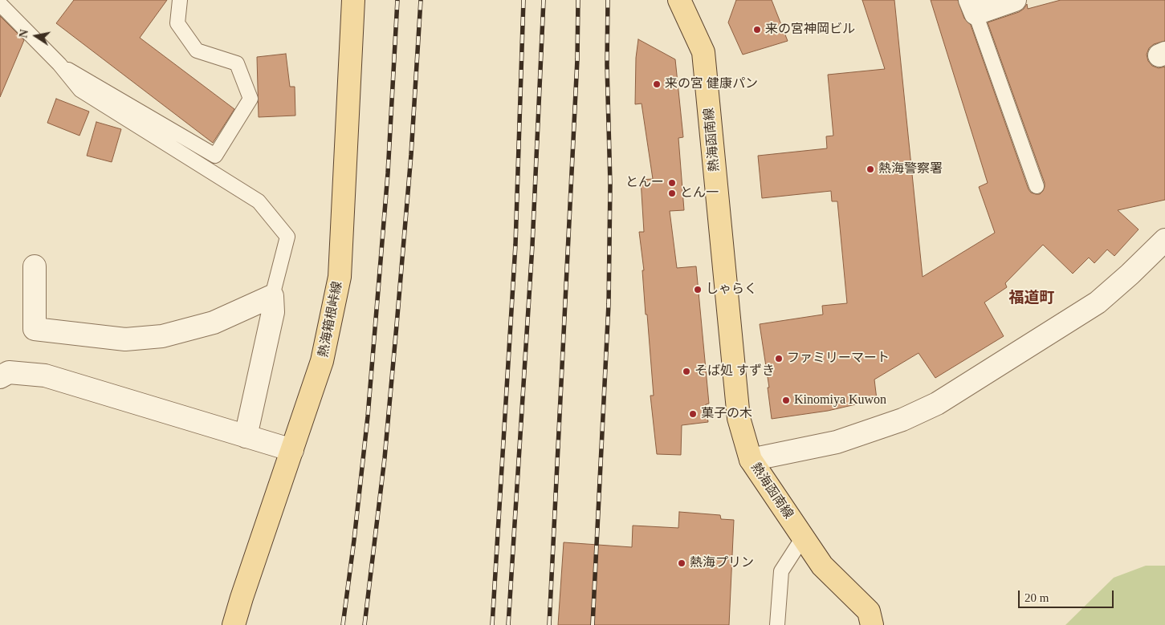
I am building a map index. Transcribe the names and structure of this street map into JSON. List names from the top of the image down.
{
  "streets": {
    "main road": ["熱海函南線", "熱海箱根峠線"]
  },
  "districts": ["福道町"],
  "places": [
    "来の宮神岡ビル",
    "来の宮 健康パン",
    "熱海警察署",
    "とんー",
    "とん一",
    "しゃらく",
    "ファミリーマート",
    "そば処 すずき",
    "Kinomiya Kuwon",
    "菓子の木",
    "熱海プリン"
  ],
  "scale_bar": "20 m",
  "north": "left"
}
